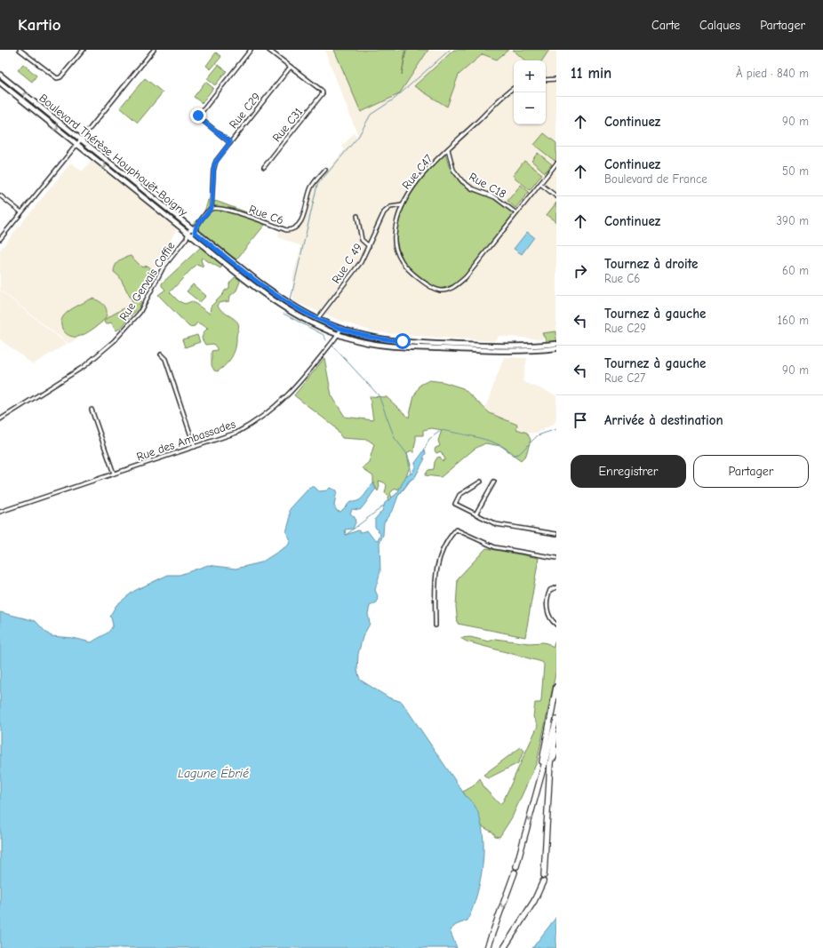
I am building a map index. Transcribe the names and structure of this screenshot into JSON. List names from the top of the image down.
{
  "streets": {
    "main road": ["Boulevard Thérèse Houphouët-Boigny"],
    "street": [
      "Rue C29",
      "Rue C31",
      "Rue C47",
      "Rue C18",
      "Rue C6",
      "Rue C 49",
      "Rue Gervais Coffie",
      "Rue des Ambassades"
    ]
  },
  "crossings": [
    ["Rue C29", "Rue C31"],
    ["Rue C29", "Rue C6"],
    ["Boulevard Thérèse Houphouët-Boigny", "Rue C 49"],
    ["Boulevard Thérèse Houphouët-Boigny", "Rue des Ambassades"],
    ["Rue C47", "Rue C18"],
    ["Rue C47", "Rue C 49"]
  ],
  "water": ["Lagune Ébrié"],
  "page": {
    "header": "Kartio",
    "nav": ["Carte", "Calques", "Partager"],
    "heading": ["11 min", "À pied · 840 m"],
    "map_buttons": ["+", "−"],
    "list": [
      ["Continuez", "90 m"],
      ["Continuez", "Boulevard de France", "50 m"],
      ["Continuez", "390 m"],
      ["Tournez à droite", "Rue C6", "60 m"],
      ["Tournez à gauche", "Rue C29", "160 m"],
      ["Tournez à gauche", "Rue C27", "90 m"],
      "Arrivée à destination"
    ],
    "buttons": ["Enregistrer", "Partager"]
  }
}
